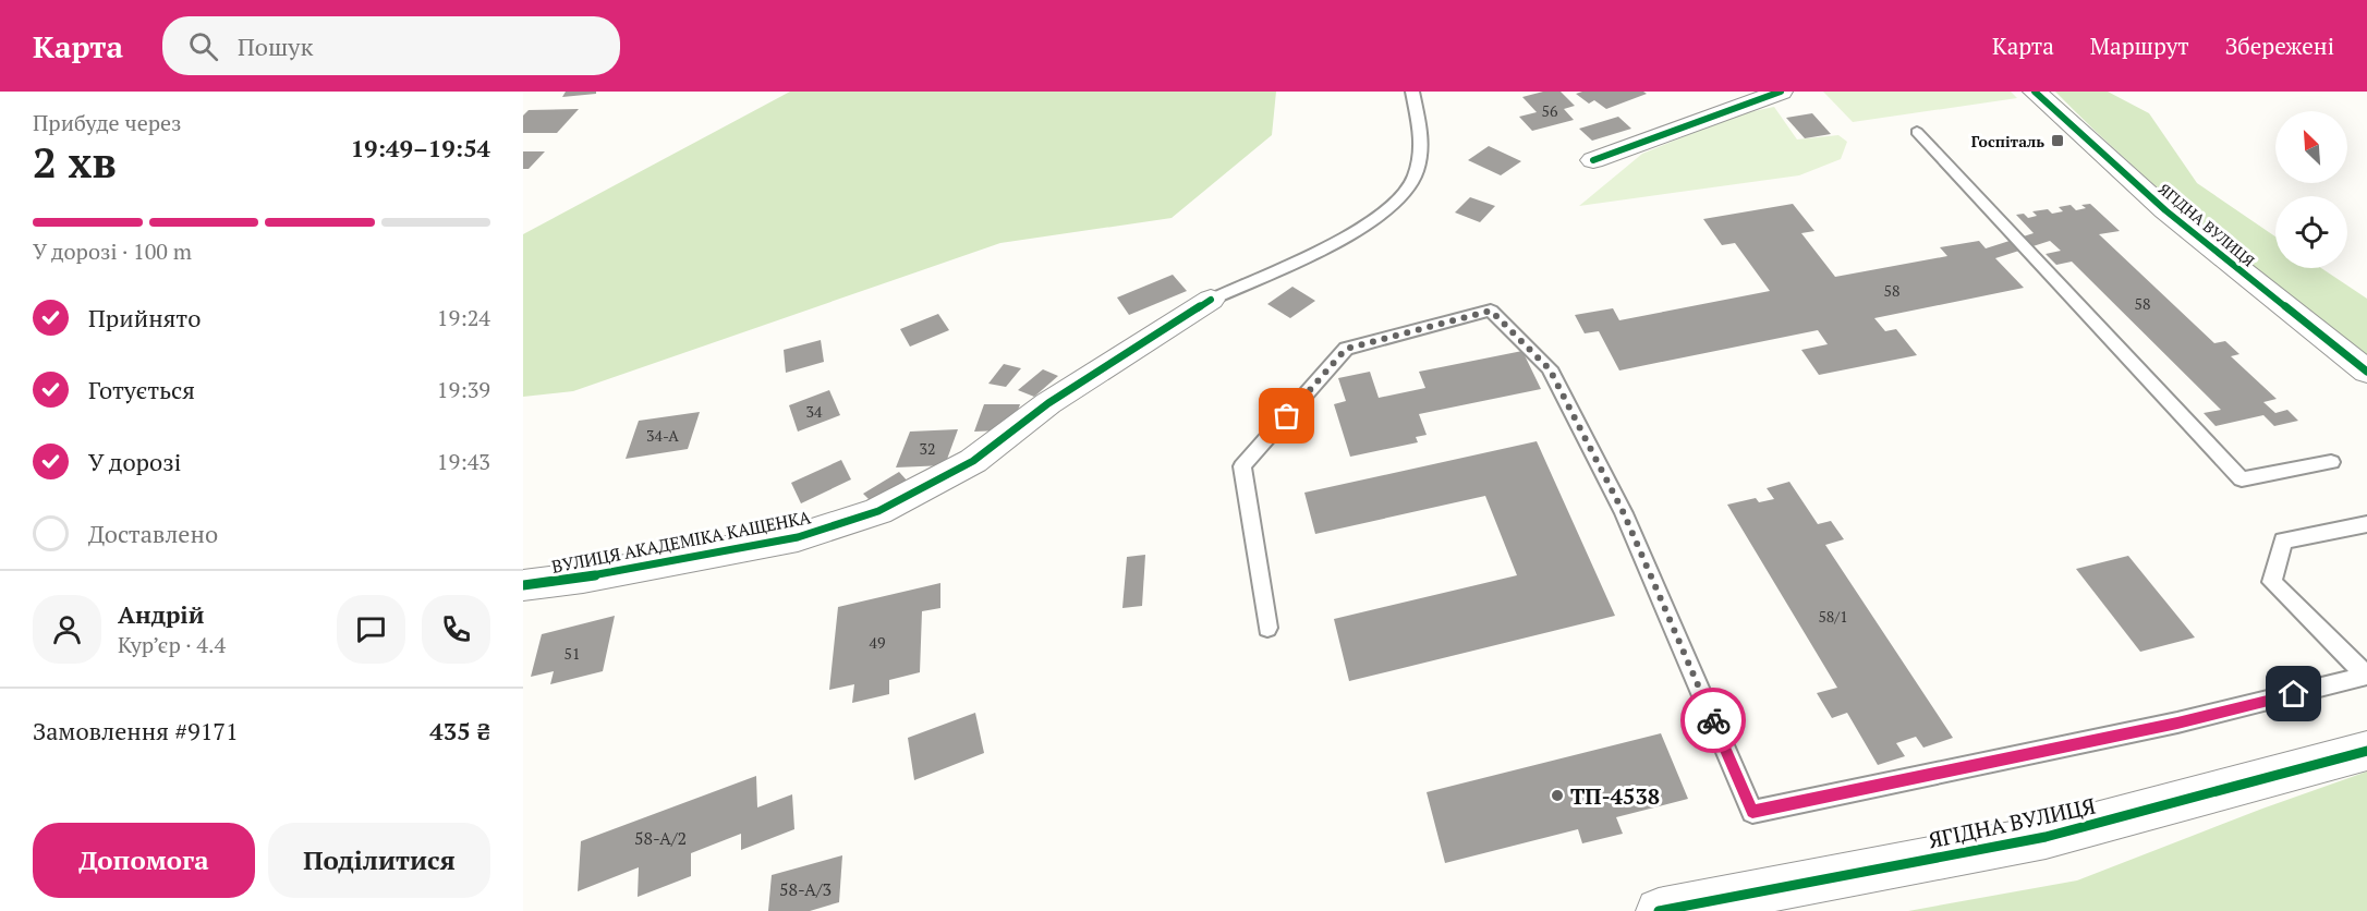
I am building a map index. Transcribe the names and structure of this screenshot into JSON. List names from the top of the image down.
{
  "streets": {
    "street": ["ЯГІДНА ВУЛИЦЯ", "ВУЛИЦЯ АКАДЕМІКА КАЩЕНКА"]
  },
  "places": {
    "transit": ["Госпіталь"],
    "other": ["ТП-4538"]
  },
  "house_numbers": [
    "56",
    "58",
    "58",
    "34",
    "34-А",
    "32",
    "58/1",
    "49",
    "51",
    "58-А/2",
    "58-А/3"
  ],
  "north": "top left",
  "page": {
    "header": "Карта",
    "search": "Пошук",
    "nav": ["Карта", "Маршрут", "Збережені"],
    "heading": ["2 хв", "Прибуде через", "19:49–19:54"],
    "panel": [
      "Андрій",
      "Кур’єр · 4.4",
      "Замовлення #9171",
      "435 ₴"
    ],
    "bar": "У дорозі · 100 m",
    "list": [
      ["Прийнято", "19:24"],
      ["Готується", "19:39"],
      ["У дорозі", "19:43"],
      "Доставлено"
    ],
    "buttons": ["Допомога", "Поділитися"]
  }
}
